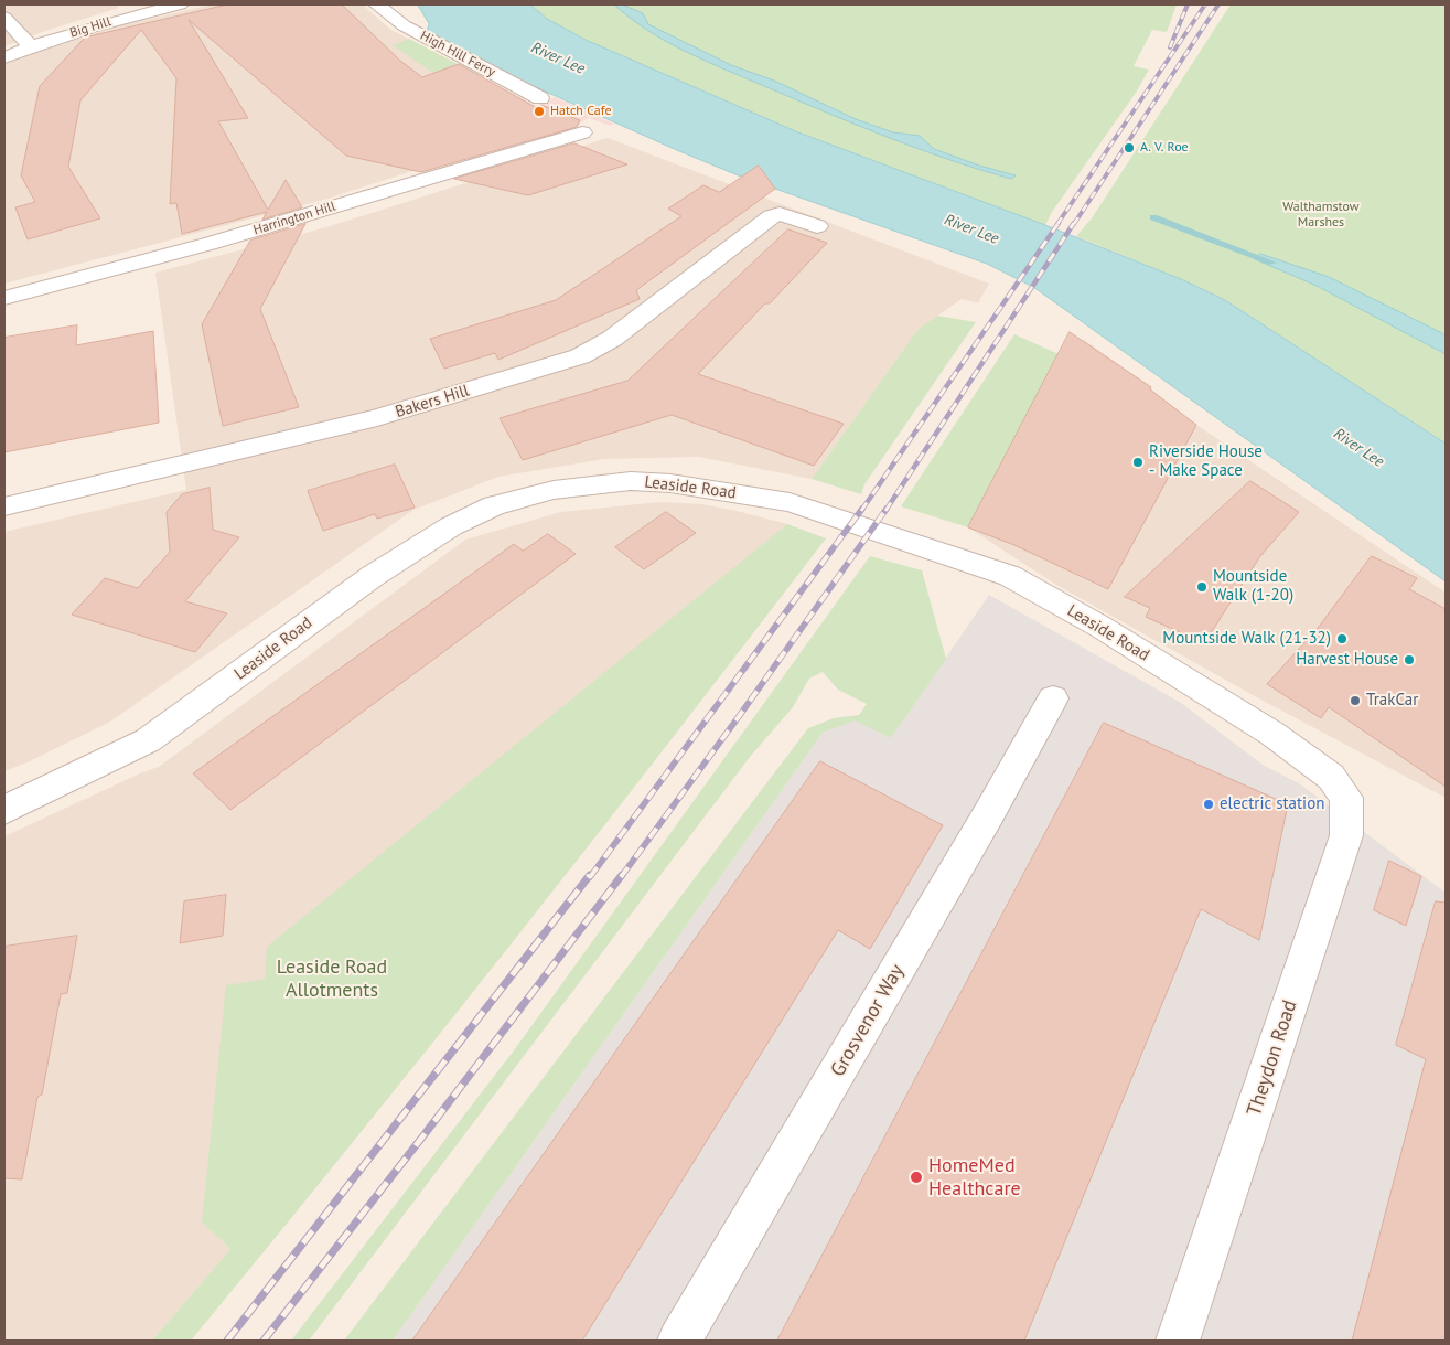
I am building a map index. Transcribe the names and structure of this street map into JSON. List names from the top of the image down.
{
  "streets": {
    "street": [
      "Big Hill",
      "High Hill Ferry",
      "Harrington Hill",
      "Bakers Hill",
      "Leaside Road",
      "Grosvenor Way",
      "Theydon Road"
    ]
  },
  "crossings": [
    ["Leaside Road", "Theydon Road"]
  ],
  "water": ["River Lee"],
  "parks": ["Walthamstow Marshes", "Leaside Road Allotments"],
  "places": [
    "Hatch Cafe",
    "A. V. Roe",
    "Riverside House - Make Space",
    "Mountside Walk (1-20)",
    "Mountside Walk (21-32)",
    "Harvest House",
    "TrakCar",
    "electric station",
    "HomeMed Healthcare"
  ]
}
